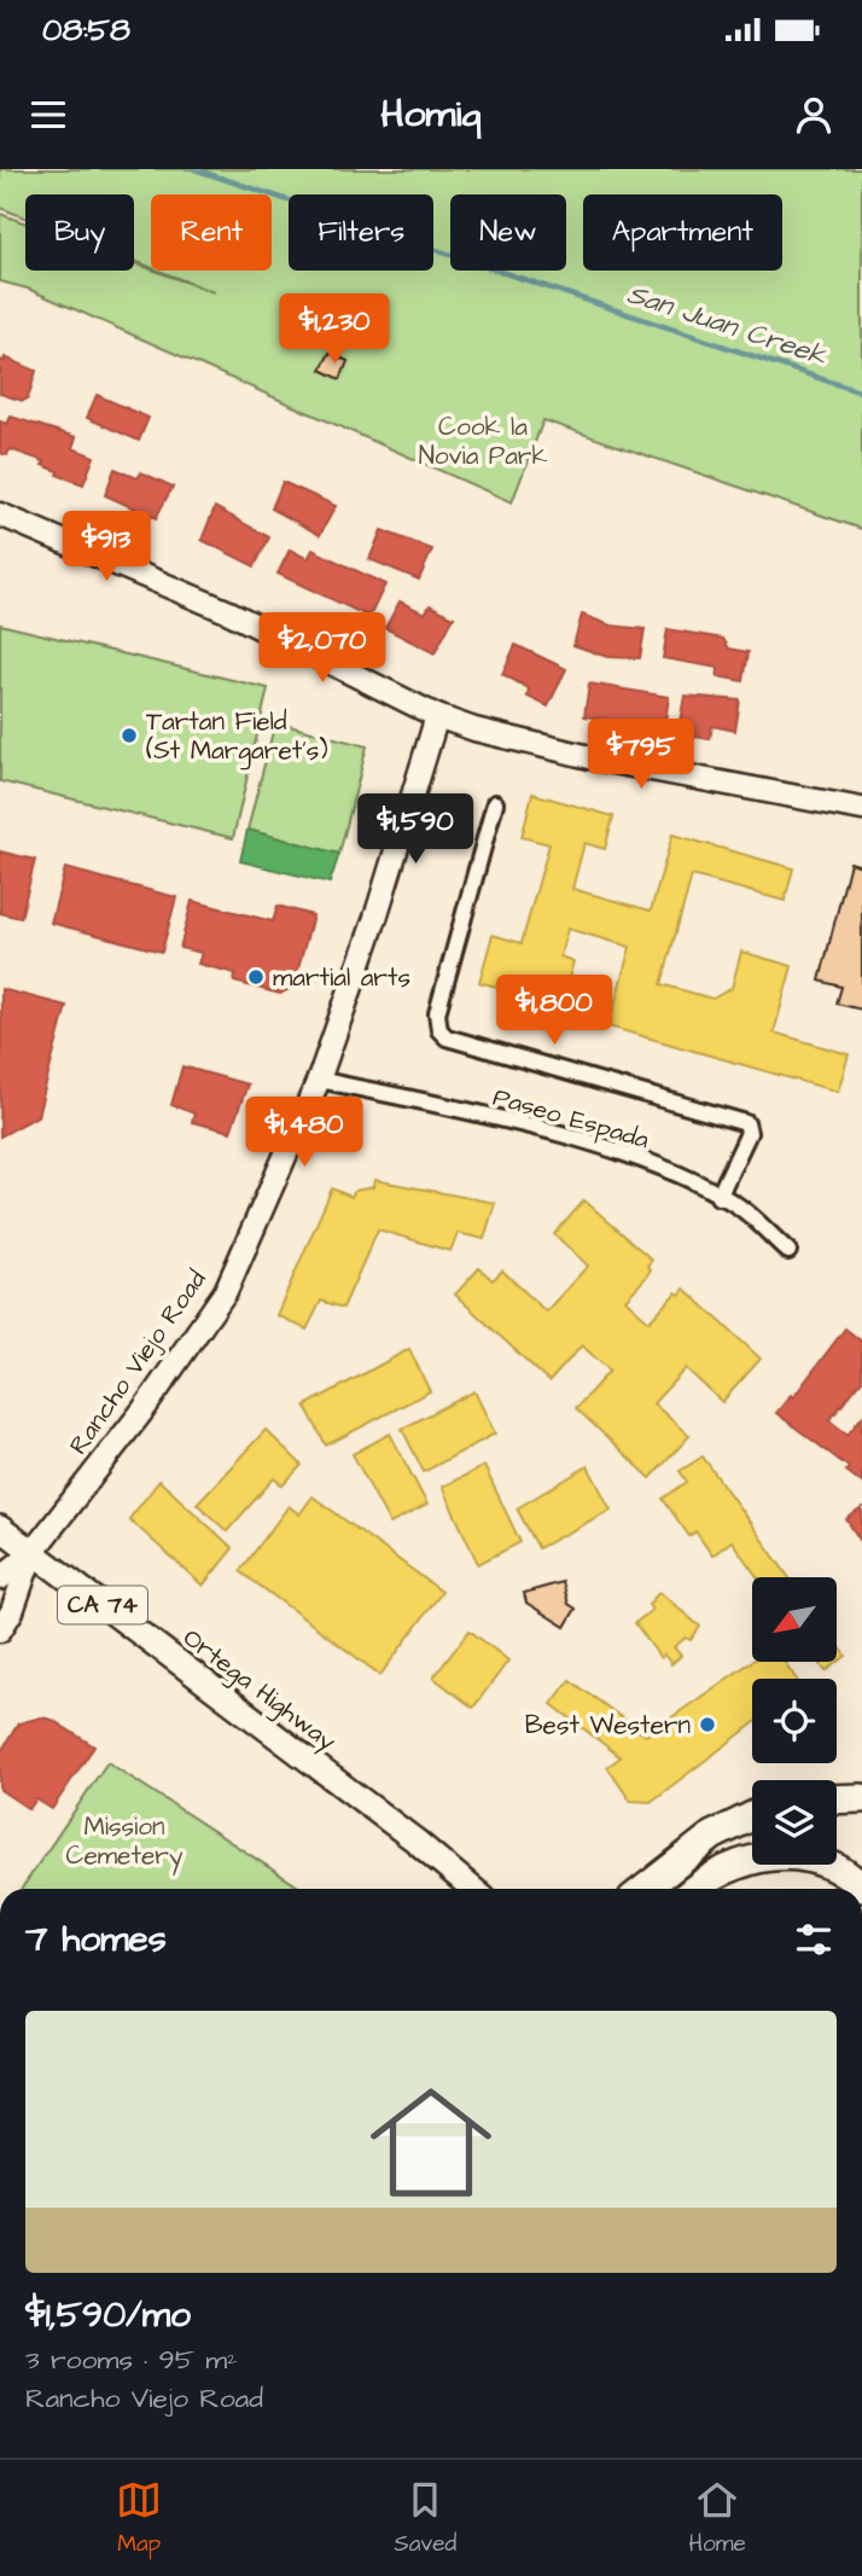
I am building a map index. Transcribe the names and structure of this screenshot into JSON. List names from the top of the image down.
{
  "streets": {
    "main road": ["Rancho Viejo Road", "CA 74", "Ortega Highway"],
    "street": ["Paseo Espada"]
  },
  "crossings": [
    ["Paseo Espada", "Rancho Viejo Road"],
    ["Rancho Viejo Road", "Ortega Highway"]
  ],
  "water": ["San Juan Creek"],
  "parks": ["Cook la Novia Park", "Mission Cemetery"],
  "places": ["Tartan Field (St Margaret's)", "martial arts", "Best Western"],
  "north": "bottom left",
  "page": {
    "status": "08:58",
    "header": "Homiq",
    "chip": [
      "Buy",
      "Rent",
      "Filters",
      "New",
      "Apartment"
    ],
    "price": [
      "$1,230",
      "$913",
      "$2,070",
      "$795",
      "$1,590",
      "$1,800",
      "$1,480"
    ],
    "heading": "7 homes",
    "list": [
      {
        "name": "$1,590/mo",
        "note": "3 rooms · 95 m² · Rancho Viejo Road"
      }
    ],
    "tabs": ["Map", "Saved", "Home"]
  }
}
